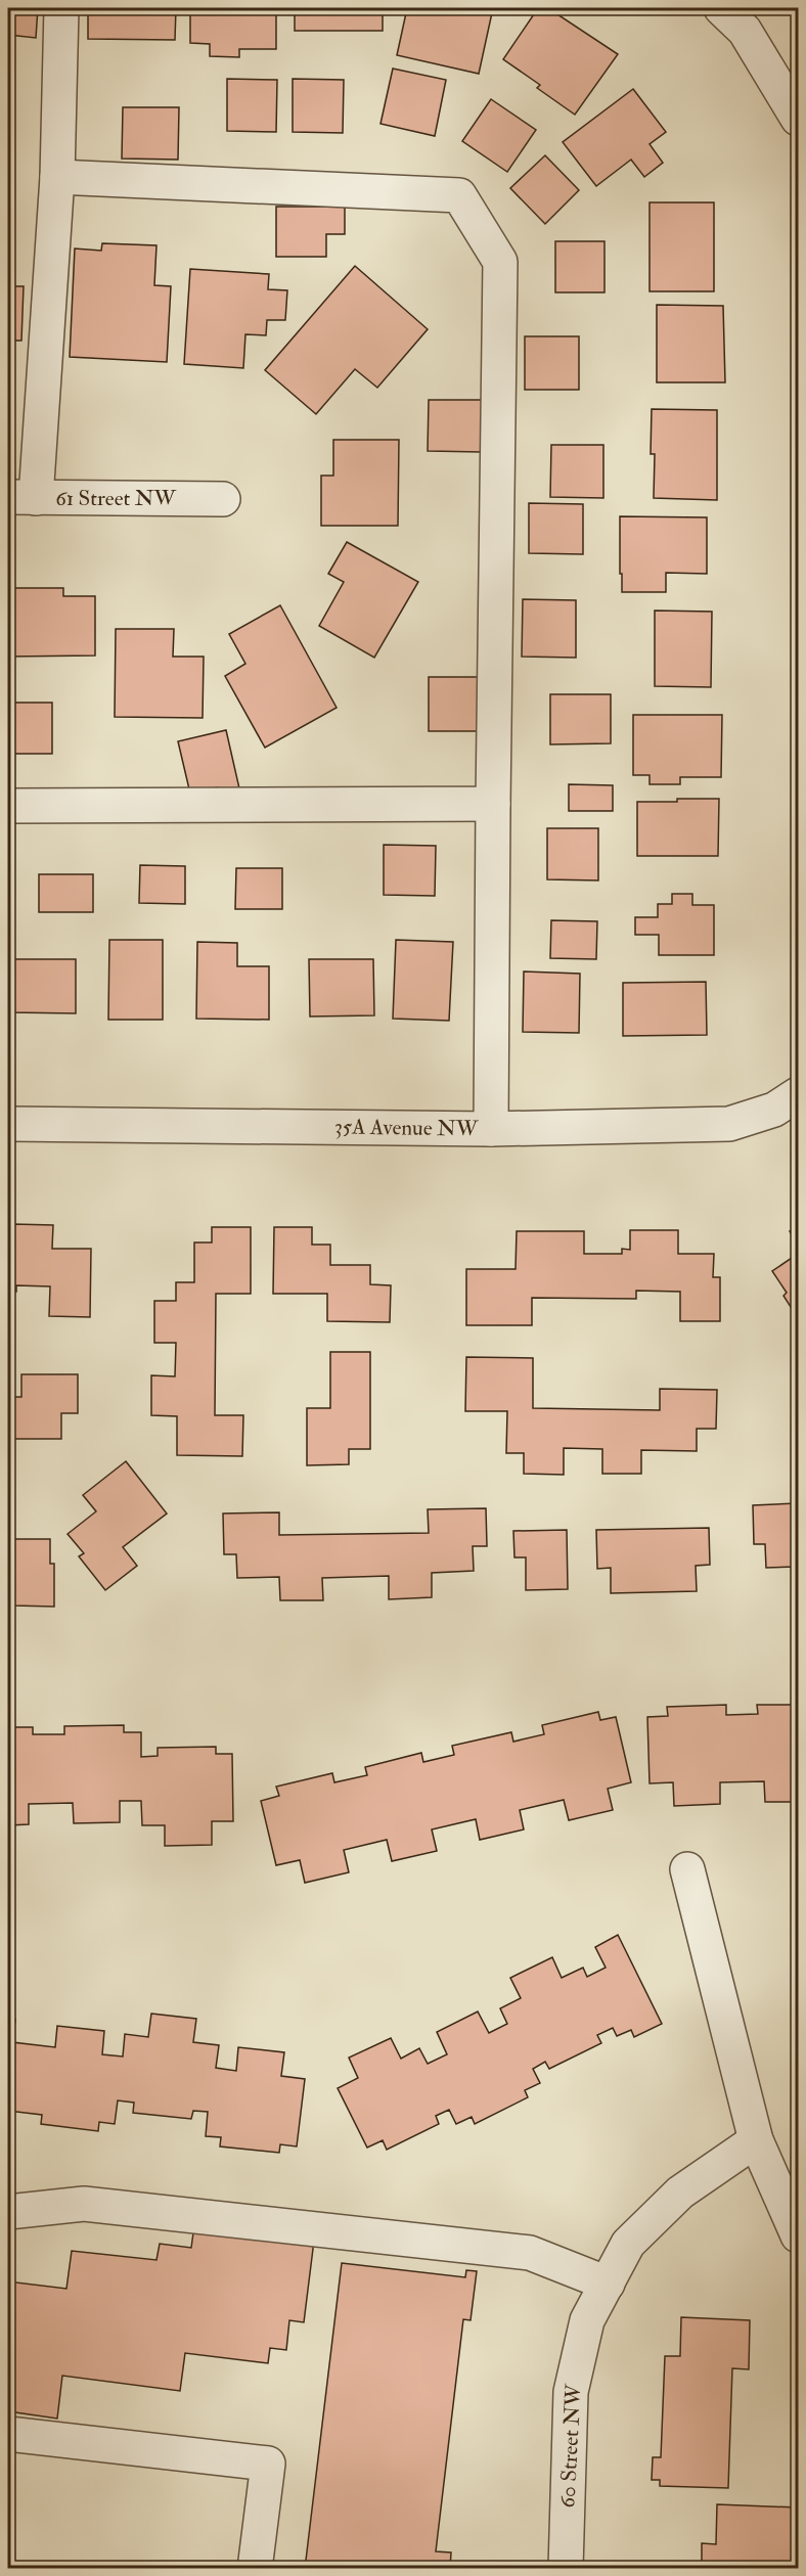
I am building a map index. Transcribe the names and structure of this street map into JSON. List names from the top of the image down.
{
  "streets": {
    "street": ["61 Street NW", "35A Avenue NW", "60 Street NW"]
  }
}
